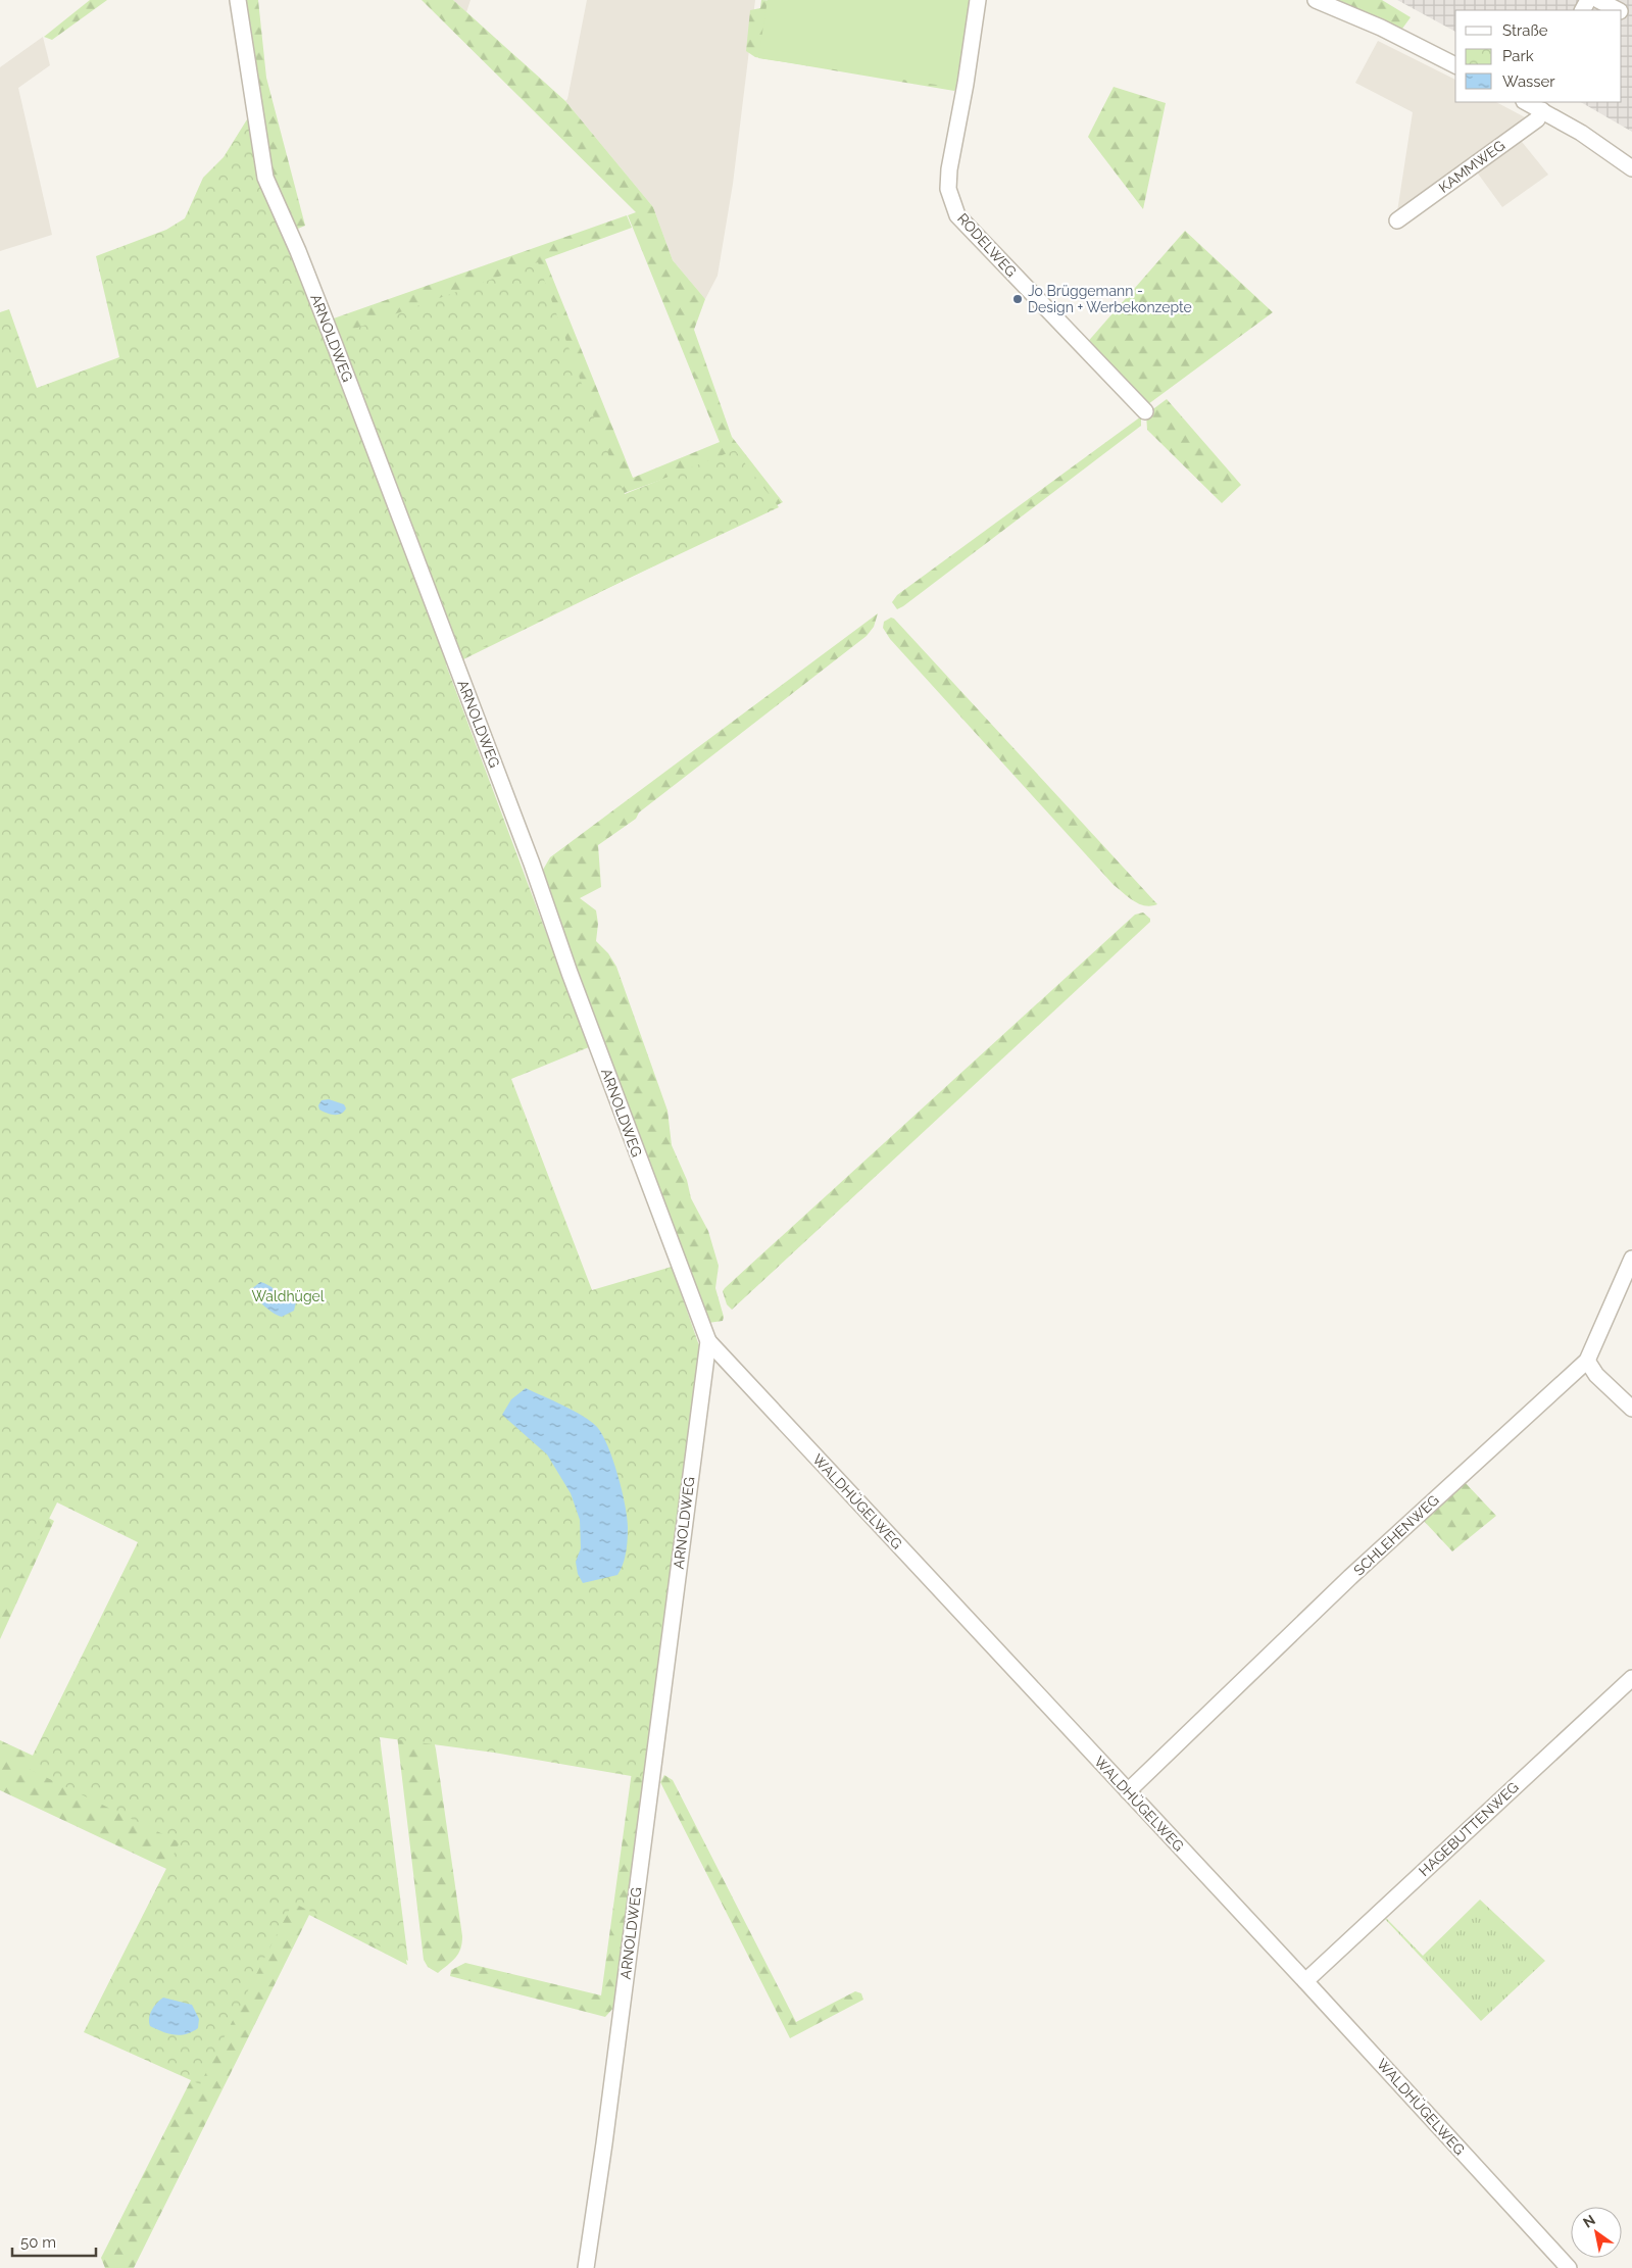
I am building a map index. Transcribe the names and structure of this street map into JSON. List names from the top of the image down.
{
  "streets": {
    "street": [
      "KAMMWEG",
      "RODELWEG",
      "ARNOLDWEG",
      "WALDHÜGELWEG",
      "SCHLEHENWEG",
      "HAGEBUTTENWEG"
    ]
  },
  "crossings": [
    ["ARNOLDWEG", "WALDHÜGELWEG"],
    ["WALDHÜGELWEG", "SCHLEHENWEG"],
    ["WALDHÜGELWEG", "HAGEBUTTENWEG"]
  ],
  "parks": ["Waldhügel"],
  "places": ["Jo Brüggemann - Design + Werbekonzepte"],
  "legend": ["Straße", "Park", "Wasser"],
  "scale_bar": "50 m",
  "north": "top left"
}
